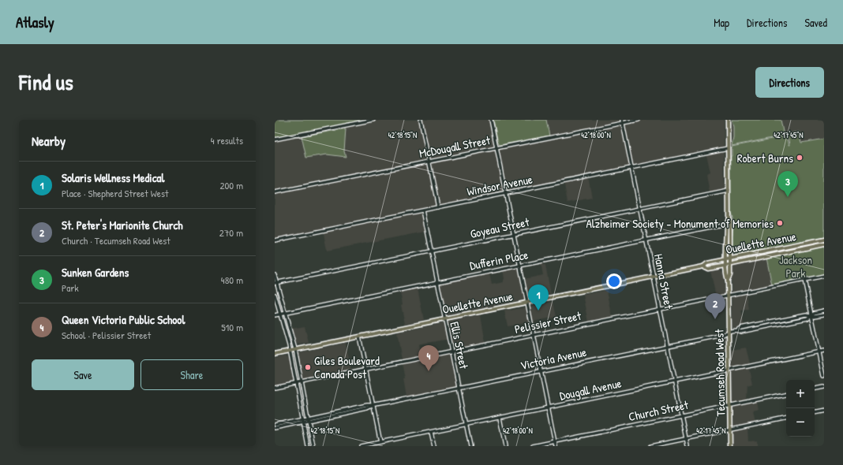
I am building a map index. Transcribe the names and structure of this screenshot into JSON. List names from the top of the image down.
{
  "streets": {
    "main road": ["Ouellette Avenue", "Tecumseh Road West"],
    "street": [
      "McDougall Street",
      "Windsor Avenue",
      "Goyeau Street",
      "Dufferin Place",
      "Hanna Street",
      "Pelissier Street",
      "Ellis Street",
      "Victoria Avenue",
      "Dougall Avenue",
      "Church Street"
    ]
  },
  "crossings": [
    ["McDougall Street", "Hanna Street"],
    ["Windsor Avenue", "Hanna Street"],
    ["Windsor Avenue", "Ellis Street"],
    ["Windsor Avenue", "Tecumseh Road West"],
    ["Goyeau Street", "Hanna Street"],
    ["Goyeau Street", "Ellis Street"],
    ["Goyeau Street", "Tecumseh Road West"],
    ["Ouellette Avenue", "Hanna Street"],
    ["Ouellette Avenue", "Ellis Street"],
    ["Ouellette Avenue", "Tecumseh Road West"],
    ["Dufferin Place", "Hanna Street"],
    ["Dufferin Place", "Ellis Street"],
    ["Dufferin Place", "Tecumseh Road West"],
    ["Hanna Street", "Pelissier Street"],
    ["Hanna Street", "Victoria Avenue"],
    ["Hanna Street", "Dougall Avenue"],
    ["Hanna Street", "Church Street"],
    ["Pelissier Street", "Ellis Street"],
    ["Pelissier Street", "Tecumseh Road West"],
    ["Ellis Street", "Victoria Avenue"],
    ["Ellis Street", "Dougall Avenue"],
    ["Victoria Avenue", "Tecumseh Road West"],
    ["Tecumseh Road West", "Dougall Avenue"],
    ["Tecumseh Road West", "Church Street"]
  ],
  "parks": ["Jackson Park"],
  "places": ["Robert Burns", "Alzheimer Society - Monument of Memories", "Giles Boulevard Canada Post"],
  "page": {
    "header": "Atlasly",
    "nav": ["Map", "Directions", "Saved"],
    "title": "Find us",
    "buttons": [
      "Directions",
      ["Save", "Share"]
    ],
    "heading": ["Nearby", "4 results"],
    "list": [
      {
        "mark": "1",
        "name": "Solaris Wellness Medical",
        "note": "Place · Shepherd Street West",
        "value": "200 m"
      },
      {
        "mark": "2",
        "name": "St. Peter's Marionite Church",
        "note": "Church · Tecumseh Road West",
        "value": "270 m"
      },
      {
        "mark": "3",
        "name": "Sunken Gardens",
        "note": "Park",
        "value": "480 m"
      },
      {
        "mark": "4",
        "name": "Queen Victoria Public School",
        "note": "School · Pelissier Street",
        "value": "510 m"
      }
    ],
    "pins": [
      "3",
      "1",
      "2",
      "4"
    ],
    "map_buttons": ["+", "−"]
  },
  "coordinates": ["42°18'15\"N", "42°18'00\"N", "42°17'45\"N"]
}
